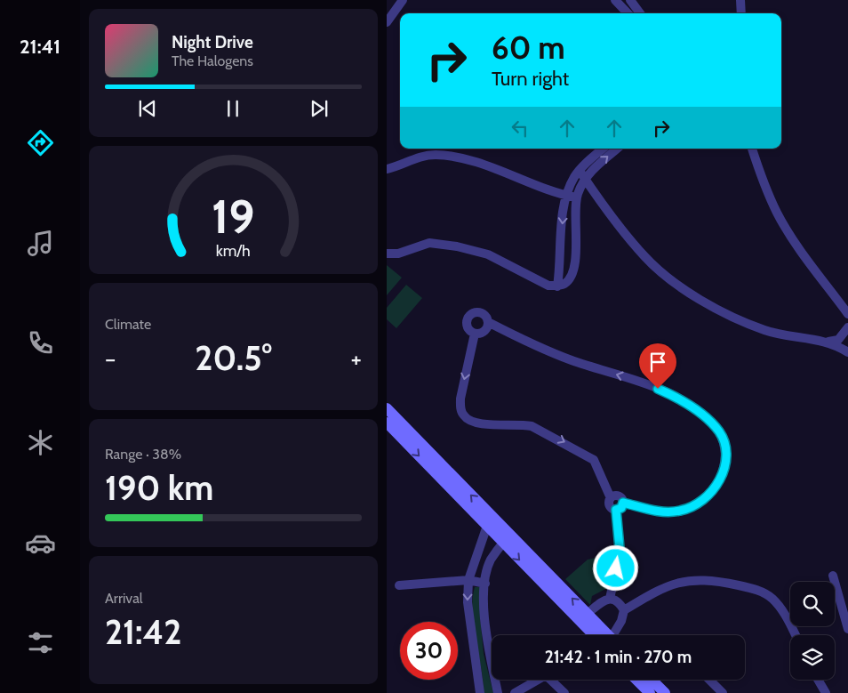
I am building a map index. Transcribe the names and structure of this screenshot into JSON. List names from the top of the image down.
{
  "page": {
    "tabs": "21:41",
    "turn": ["60 m", "Turn right"],
    "song": ["Night Drive", "The Halogens"],
    "tile": [
      "Climate",
      ["Range · 38%", "190 km"],
      ["Arrival", "21:42"]
    ],
    "heat": ["−", "20.5°", "+"],
    "limit": "30",
    "trip": "21:42 · 1 min · 270 m",
    "gauge": ["19", "km/h"]
  }
}
